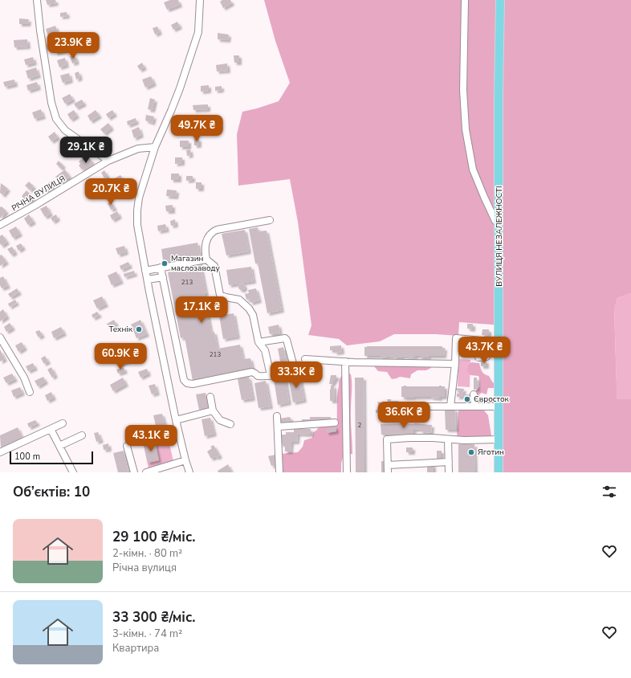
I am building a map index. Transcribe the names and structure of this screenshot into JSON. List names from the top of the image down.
{
  "streets": {
    "main road": ["ВУЛИЦЯ НЕЗАЛЕЖНОСТІ"],
    "street": ["РІЧНА ВУЛИЦЯ"]
  },
  "places": [
    "Магазин маслозаводу",
    "Технік",
    "Євросток",
    "Яготин"
  ],
  "house_numbers": ["213", "213", "2"],
  "scale_bar": "100 m",
  "page": {
    "price": [
      "23.9K ₴",
      "49.7K ₴",
      "29.1K ₴",
      "20.7K ₴",
      "17.1K ₴",
      "43.7K ₴",
      "60.9K ₴",
      "33.3K ₴",
      "36.6K ₴",
      "43.1K ₴"
    ],
    "scale": "100 m",
    "heading": "Об’єктів: 10",
    "list": [
      {
        "name": "29 100 ₴/міс.",
        "note": "2-кімн. · 80 m² · Річна вулиця"
      },
      {
        "name": "33 300 ₴/міс.",
        "note": "3-кімн. · 74 m² · Квартира"
      }
    ]
  }
}
